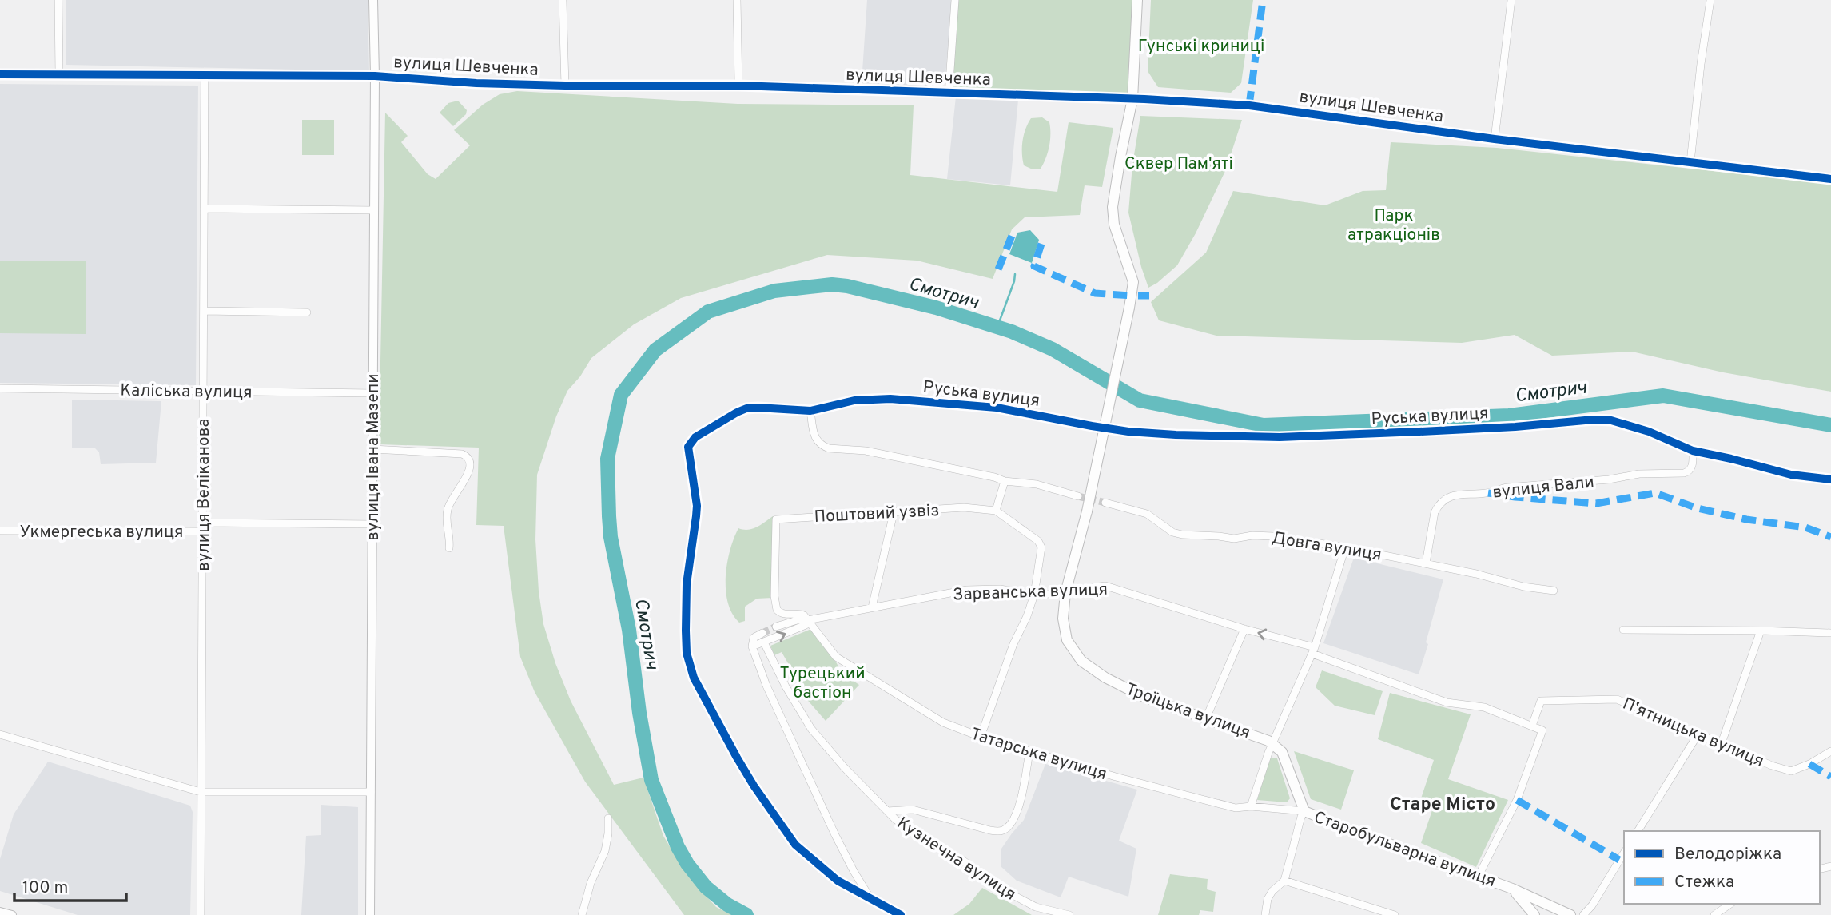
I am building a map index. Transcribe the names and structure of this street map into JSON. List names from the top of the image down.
{
  "streets": {
    "main road": ["Троїцька вулиця", "Старобульварна вулиця"],
    "street": [
      "вулиця Шевченка",
      "Каліська вулиця",
      "Руська вулиця",
      "вулиця Івана Мазепи",
      "вулиця Вали",
      "вулиця Веліканова",
      "Поштовий узвіз",
      "Укмергеська вулиця",
      "Довга вулиця",
      "Зарванська вулиця",
      "Пʼятницька вулиця",
      "Татарська вулиця",
      "Кузнечна вулиця"
    ]
  },
  "crossings": [
    ["вулиця Шевченка", "вулиця Івана Мазепи"],
    ["вулиця Шевченка", "вулиця Веліканова"],
    ["вулиця Шевченка", "Троїцька вулиця"],
    ["Каліська вулиця", "вулиця Івана Мазепи"],
    ["Каліська вулиця", "вулиця Веліканова"],
    ["Руська вулиця", "вулиця Вали"],
    ["вулиця Івана Мазепи", "Укмергеська вулиця"],
    ["вулиця Вали", "Довга вулиця"],
    ["вулиця Веліканова", "Укмергеська вулиця"],
    ["Поштовий узвіз", "Зарванська вулиця"],
    ["Поштовий узвіз", "Татарська вулиця"],
    ["Зарванська вулиця", "Троїцька вулиця"],
    ["Зарванська вулиця", "Пʼятницька вулиця"],
    ["Зарванська вулиця", "Татарська вулиця"],
    ["Троїцька вулиця", "Старобульварна вулиця"],
    ["Татарська вулиця", "Старобульварна вулиця"]
  ],
  "districts": ["Старе Місто"],
  "water": ["Смотрич"],
  "parks": [
    "Гунські криниці",
    "Сквер Пам'яті",
    "Парк атракціонів",
    "Турецький бастіон"
  ],
  "legend": ["Велодоріжка", "Стежка"],
  "scale_bar": "100 m"
}
